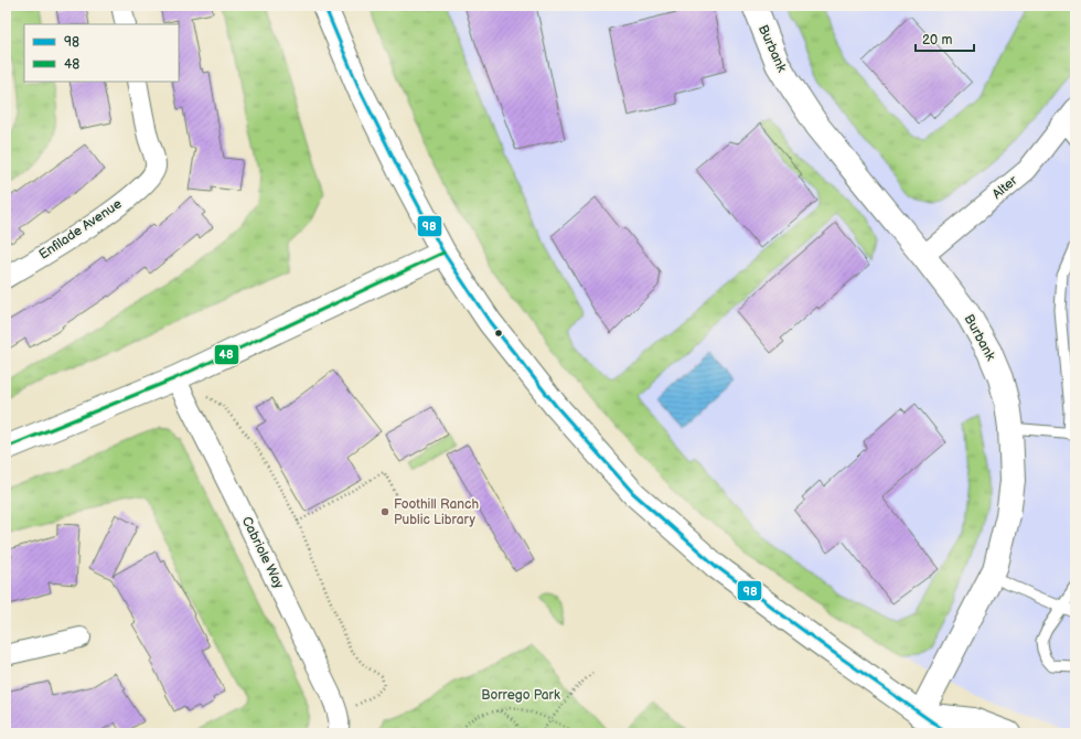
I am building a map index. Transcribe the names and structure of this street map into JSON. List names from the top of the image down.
{
  "streets": {
    "street": [
      "Burbank",
      "Alter",
      "Enfilade Avenue",
      "Cabriole Way"
    ]
  },
  "crossings": [
    ["Burbank", "Alter"]
  ],
  "parks": ["Borrego Park"],
  "places": ["Foothill Ranch Public Library"],
  "lines": ["transit line 98", "transit line 48"],
  "legend": ["98", "48"],
  "scale_bar": "20 m"
}
